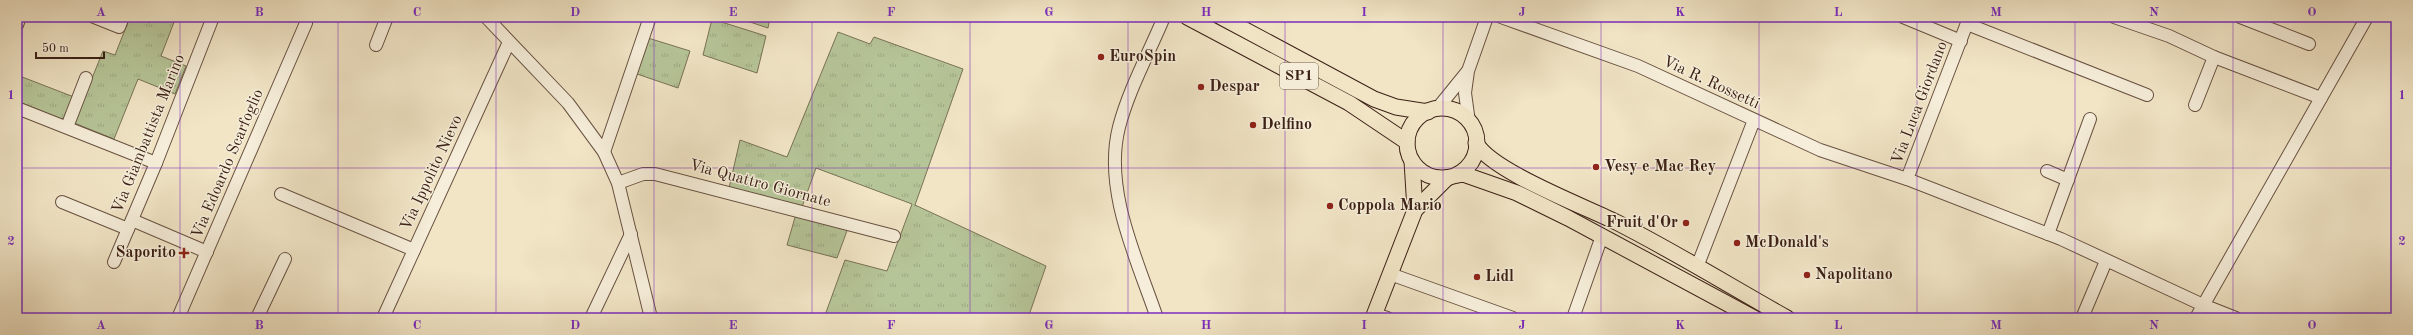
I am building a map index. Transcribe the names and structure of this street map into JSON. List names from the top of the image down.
{
  "streets": {
    "main road": ["SP1"],
    "street": [
      "Via R. Rossetti",
      "Via Luca Giordano",
      "Via Giambattista Marino",
      "Via Edoardo Scarfoglio",
      "Via Ippolito Nievo",
      "Via Quattro Giornate"
    ]
  },
  "crossings": [
    ["Via R. Rossetti", "Via Luca Giordano"]
  ],
  "places": {
    "other": [
      "EuroSpin",
      "Despar",
      "Delfino",
      "Vesy e Mac Rey",
      "Coppola Mario",
      "Fruit d'Or",
      "McDonald's",
      "Napolitano",
      "Lidl"
    ],
    "health": ["Saporito"]
  },
  "scale_bar": "50 m",
  "grid": {
    "columns": [
      "A",
      "B",
      "C",
      "D",
      "E",
      "F",
      "G",
      "H",
      "I",
      "J",
      "K",
      "L",
      "M",
      "N",
      "O"
    ],
    "rows": ["1", "2"]
  }
}
